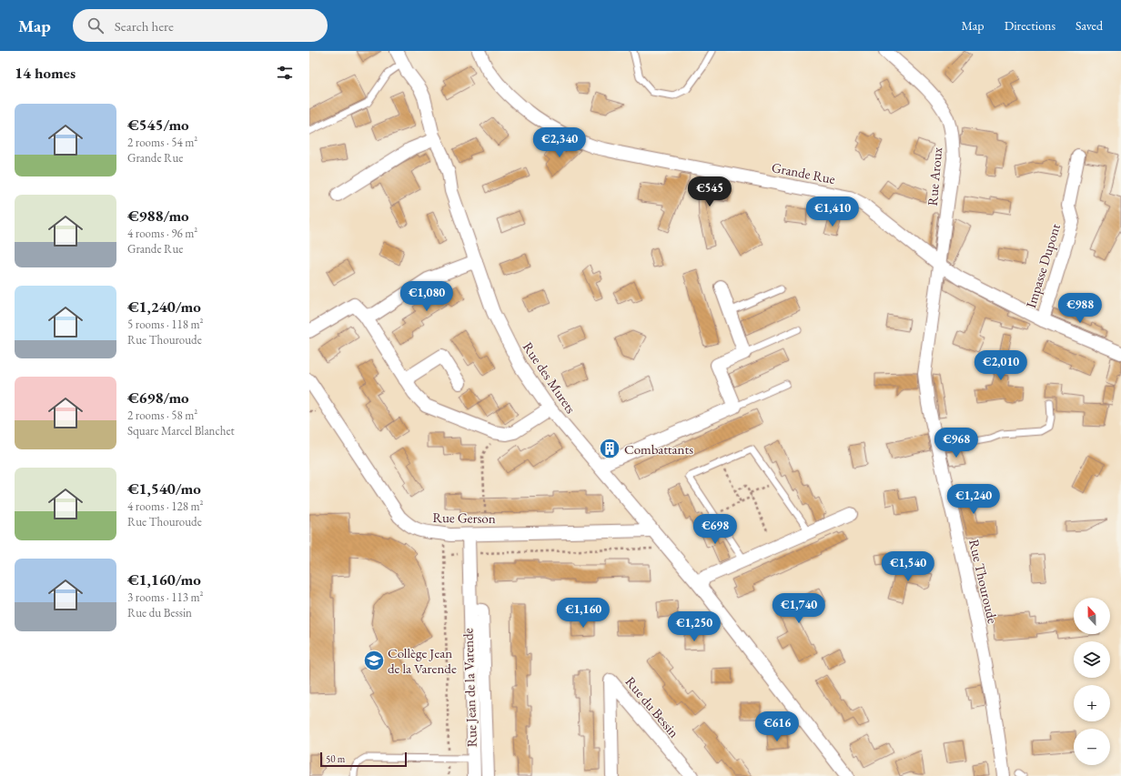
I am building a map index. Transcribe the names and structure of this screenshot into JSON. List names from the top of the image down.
{
  "streets": {
    "street": [
      "Grande Rue",
      "Rue Aroux",
      "Impasse Dupont",
      "Rue des Murets",
      "Rue Gerson",
      "Rue Thouroude",
      "Rue Jean de la Varende",
      "Rue du Bessin"
    ]
  },
  "crossings": [
    ["Grande Rue", "Rue Aroux"],
    ["Grande Rue", "Impasse Dupont"],
    ["Grande Rue", "Rue Thouroude"],
    ["Rue Aroux", "Rue Thouroude"],
    ["Rue des Murets", "Rue Gerson"],
    ["Rue Gerson", "Rue Jean de la Varende"]
  ],
  "places": {
    "building": ["Combattants"],
    "school or university": ["Collège Jean de la Varende"]
  },
  "scale_bar": "50 m",
  "north": "top",
  "page": {
    "header": "Map",
    "search": "Search here",
    "nav": ["Map", "Directions", "Saved"],
    "heading": "14 homes",
    "list": [
      {
        "name": "€545/mo",
        "note": "2 rooms · 54 m² · Grande Rue"
      },
      {
        "name": "€988/mo",
        "note": "4 rooms · 96 m² · Grande Rue"
      },
      {
        "name": "€1,240/mo",
        "note": "5 rooms · 118 m² · Rue Thouroude"
      },
      {
        "name": "€698/mo",
        "note": "2 rooms · 58 m² · Square Marcel Blanchet"
      },
      {
        "name": "€1,540/mo",
        "note": "4 rooms · 128 m² · Rue Thouroude"
      },
      {
        "name": "€1,160/mo",
        "note": "3 rooms · 113 m² · Rue du Bessin"
      }
    ],
    "price": [
      "€2,340",
      "€545",
      "€1,410",
      "€1,080",
      "€988",
      "€2,010",
      "€968",
      "€1,240",
      "€698",
      "€1,540",
      "€1,740",
      "€1,160",
      "€1,250",
      "€616"
    ],
    "map_buttons": ["+", "−"],
    "scale": "50 m"
  }
}
